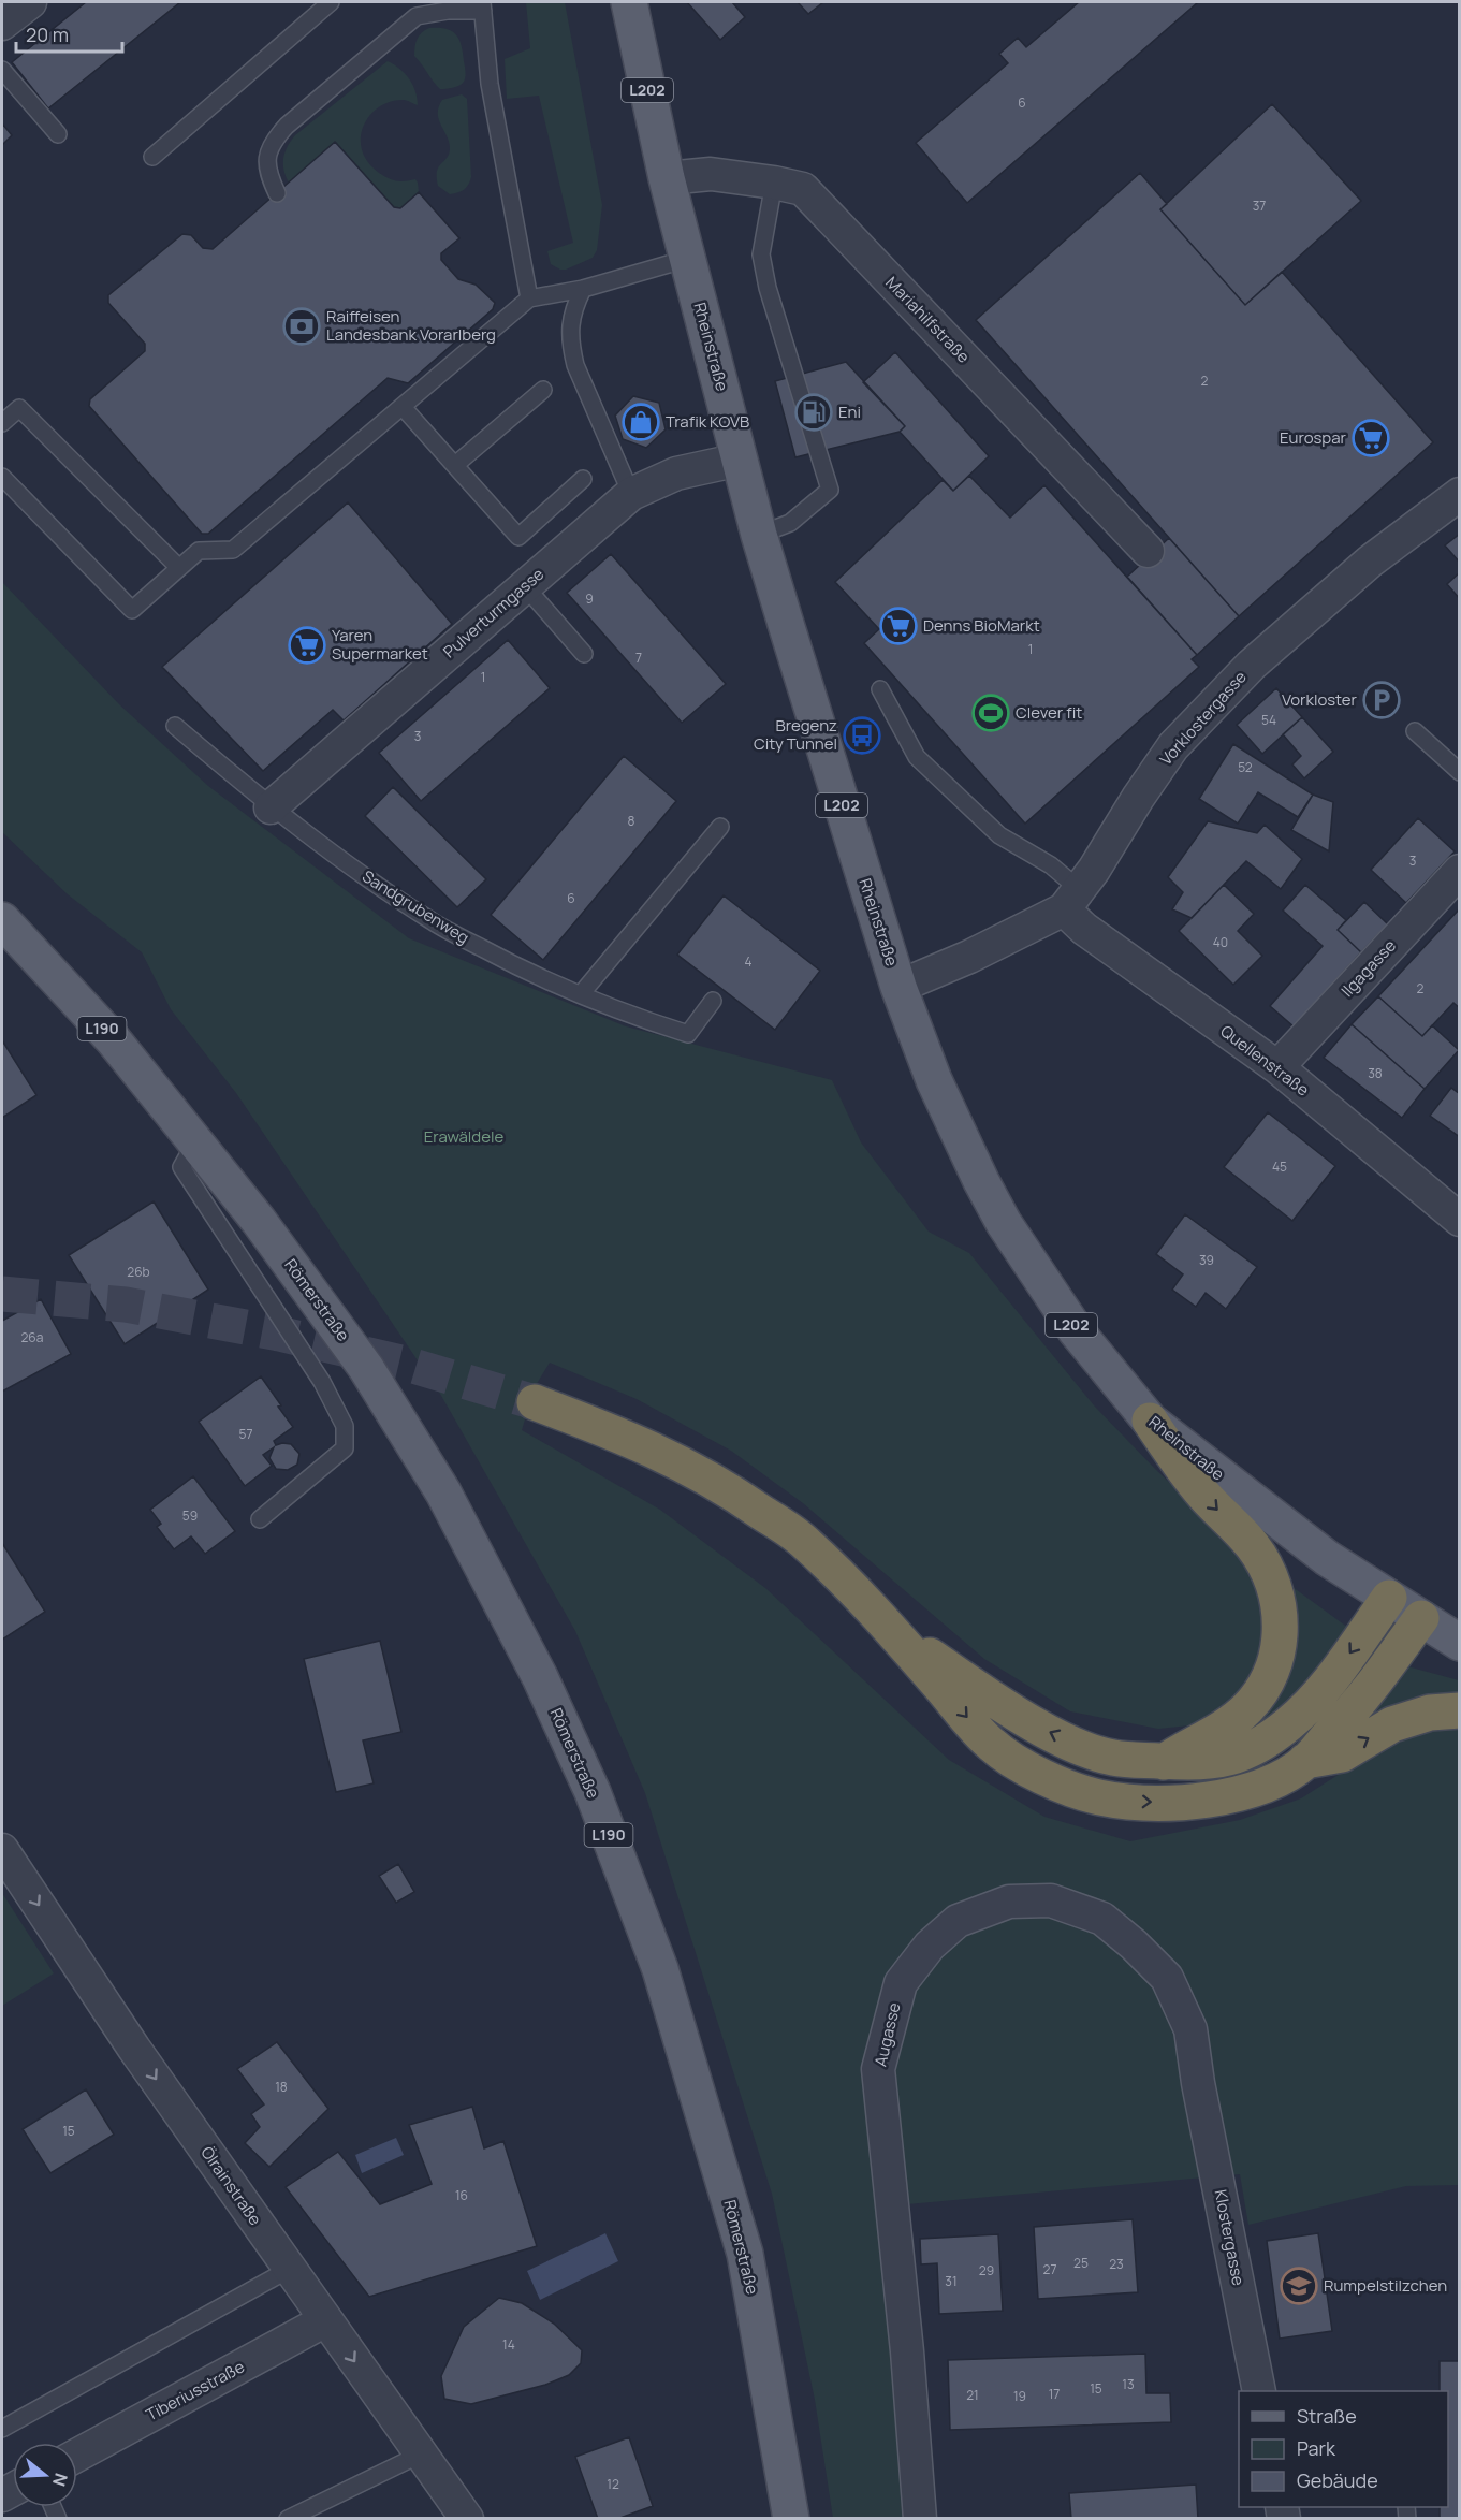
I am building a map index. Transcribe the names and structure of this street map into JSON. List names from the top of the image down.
{
  "streets": {
    "main road": [
      "L202",
      "Rheinstraße",
      "L190",
      "Römerstraße"
    ],
    "street": [
      "Mariahilfstraße",
      "Pulverturmgasse",
      "Vorklostergasse",
      "Ilgagasse",
      "Quellenstraße",
      "Augasse",
      "Ölrainstraße",
      "Klostergasse",
      "Tiberiusstraße"
    ],
    "lane": ["Sandgrubenweg"]
  },
  "crossings": [
    ["Mariahilfstraße", "Rheinstraße"],
    ["Rheinstraße", "Pulverturmgasse"],
    ["Rheinstraße", "Vorklostergasse"],
    ["Pulverturmgasse", "Sandgrubenweg"],
    ["Vorklostergasse", "Quellenstraße"],
    ["Ilgagasse", "Quellenstraße"],
    ["Augasse", "Klostergasse"],
    ["Ölrainstraße", "Tiberiusstraße"]
  ],
  "one_way": ["Ölrainstraße"],
  "parks": ["Erawäldele"],
  "places": {
    "bank": ["Raiffeisen Landesbank Vorarlberg"],
    "fuel station": ["Eni"],
    "shop": ["Trafik KOVB"],
    "supermarket": ["Eurospar", "Denns BioMarkt", "Yaren Supermarket"],
    "parking": ["Vorkloster"],
    "sports": ["Clever fit"],
    "bus stop": ["Bregenz City Tunnel"],
    "school or university": ["Rumpelstilzchen"]
  },
  "house_numbers": [
    "6",
    "37",
    "2",
    "9",
    "1",
    "7",
    "1",
    "54",
    "3",
    "52",
    "8",
    "3",
    "6",
    "40",
    "4",
    "2",
    "38",
    "45",
    "39",
    "26b",
    "26a",
    "57",
    "59",
    "18",
    "15",
    "16",
    "25",
    "23",
    "27",
    "29",
    "31",
    "14",
    "13",
    "15",
    "17",
    "21",
    "19",
    "12"
  ],
  "legend": ["Straße", "Park", "Gebäude"],
  "scale_bar": "20 m",
  "north": "right"
}
